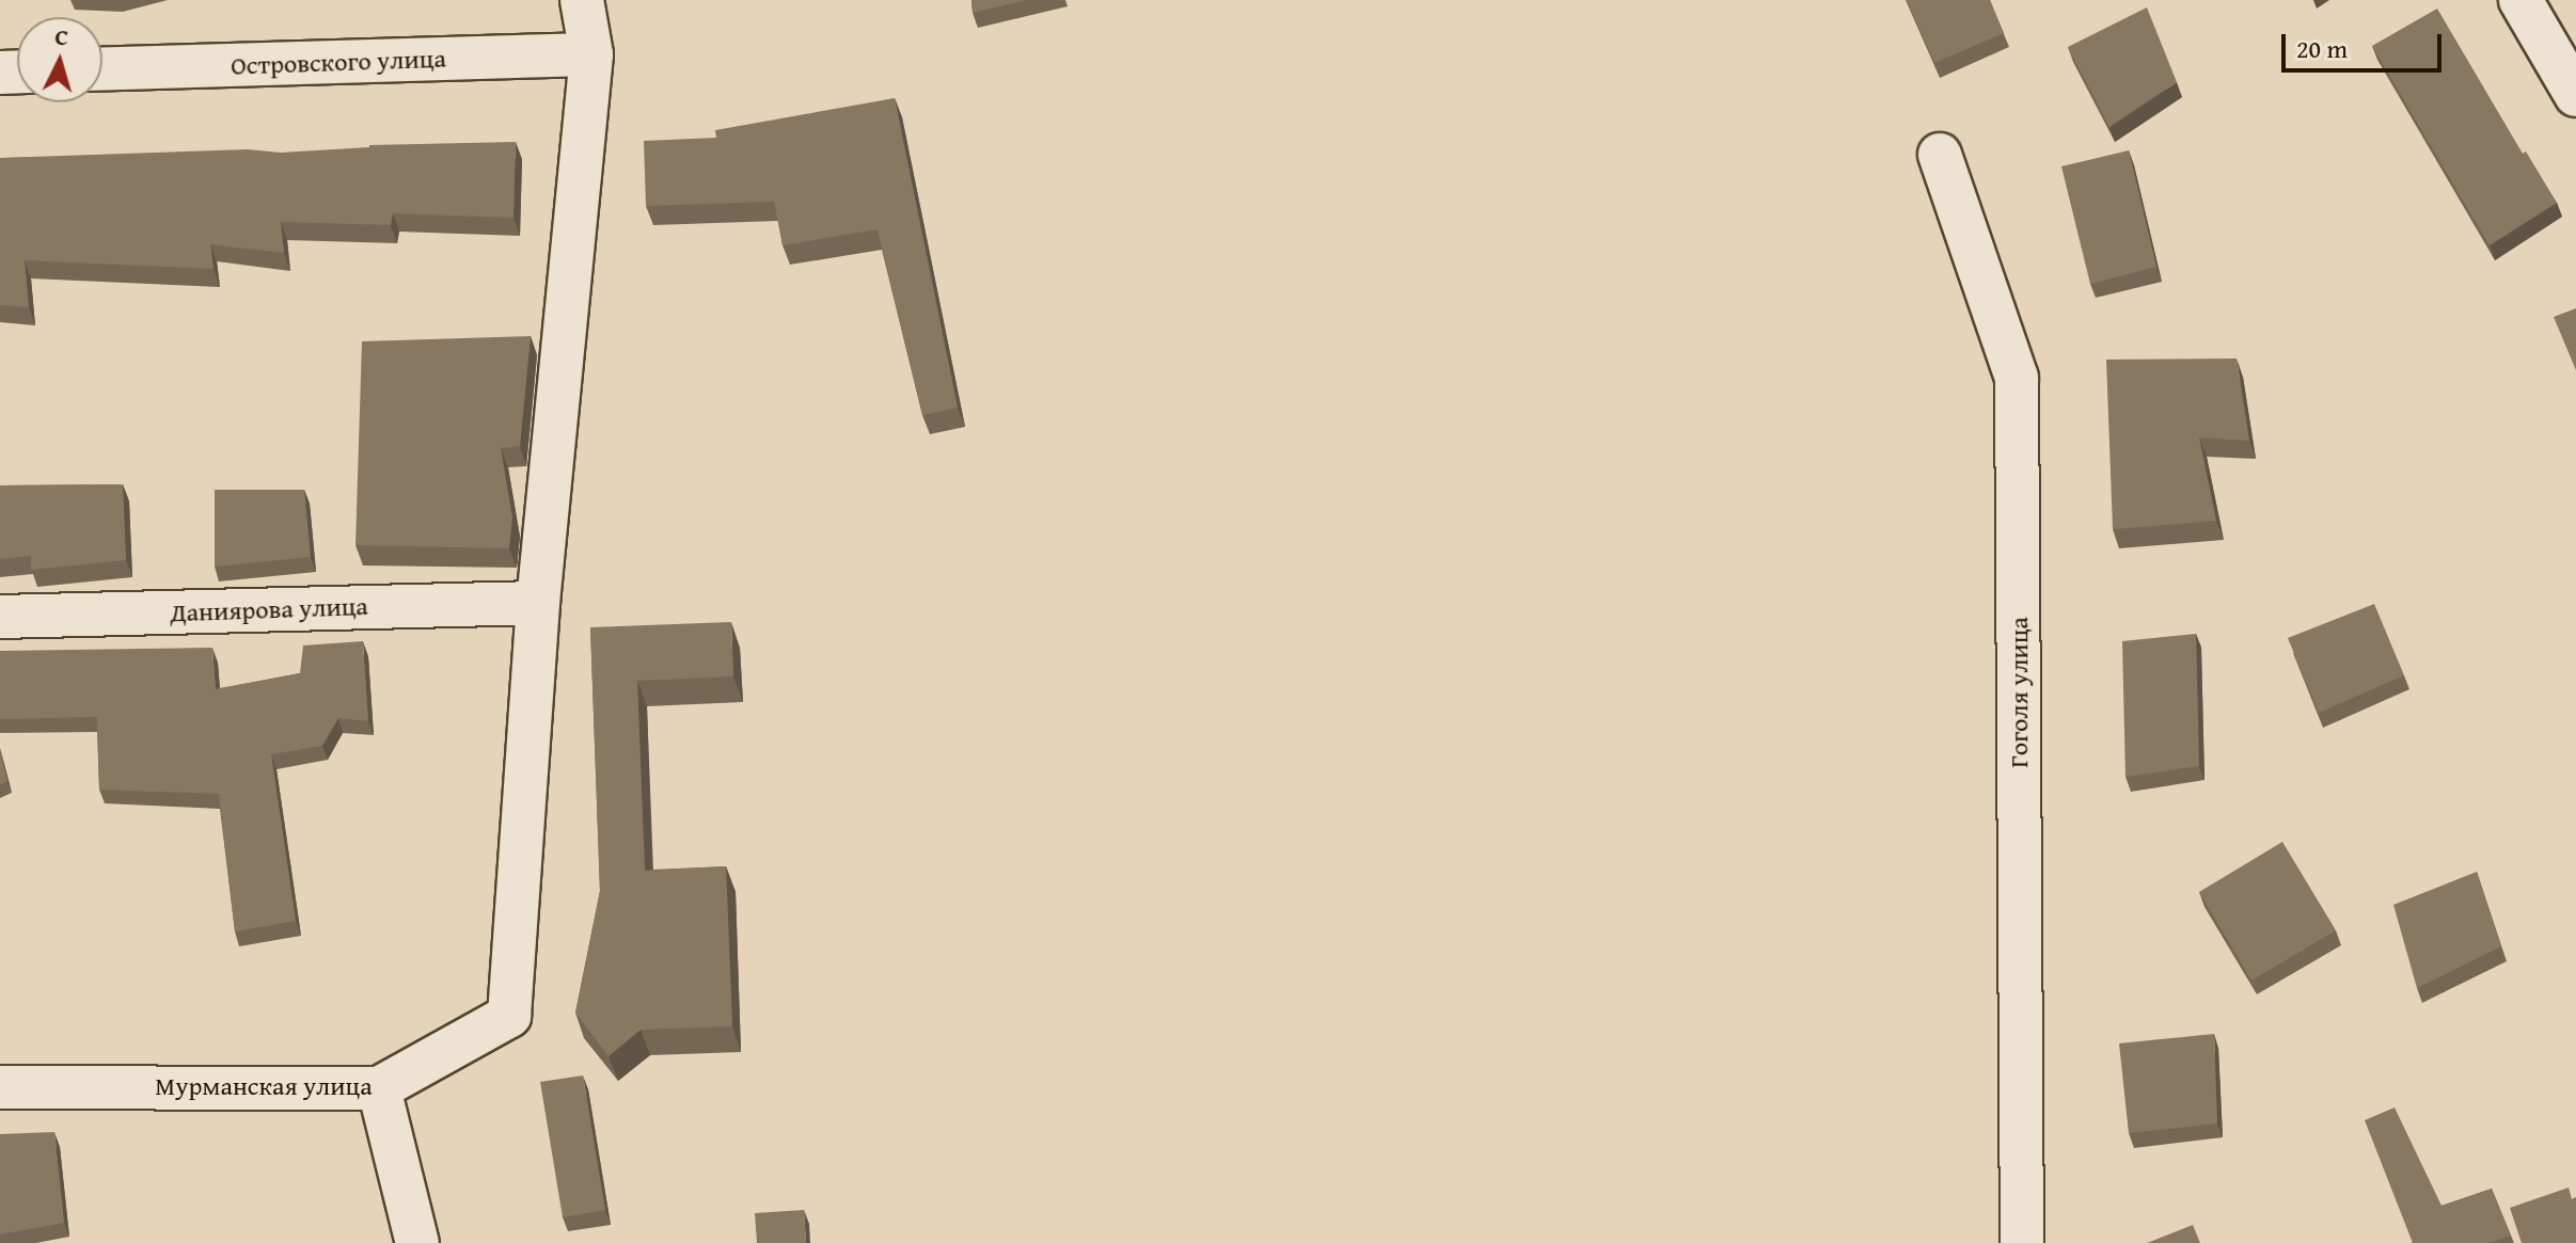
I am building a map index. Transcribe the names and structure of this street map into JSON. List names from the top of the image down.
{
  "streets": {
    "street": [
      "Островского улица",
      "Даниярова улица",
      "Гоголя улица",
      "Мурманская улица"
    ]
  },
  "crossings": [
    ["Даниярова улица", "Мурманская улица"]
  ],
  "scale_bar": "20 m",
  "north": "top"
}
